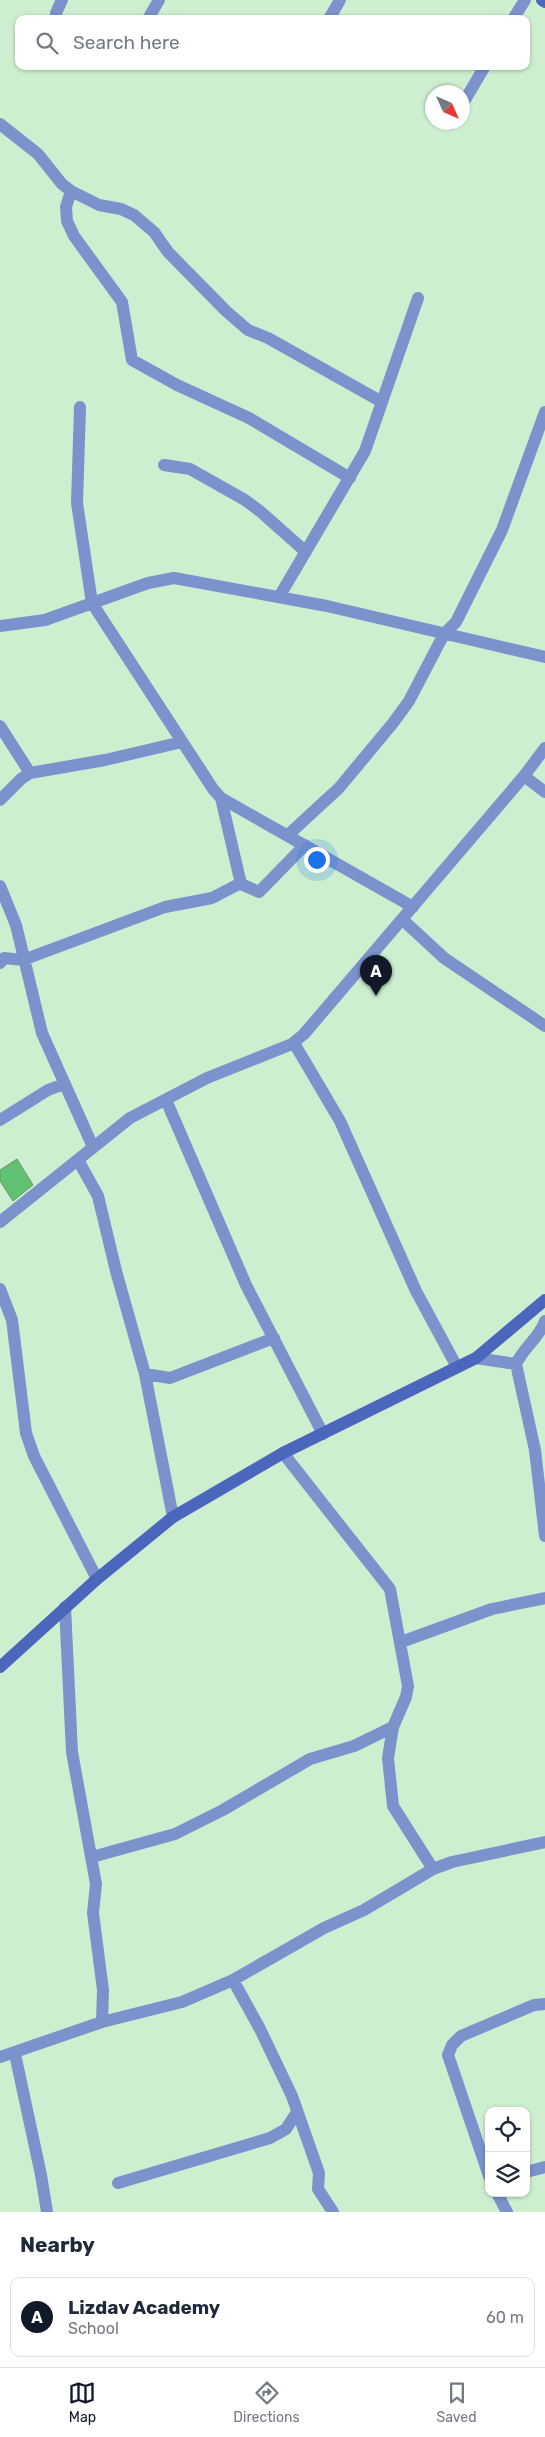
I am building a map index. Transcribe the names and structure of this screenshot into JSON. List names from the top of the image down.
{
  "north": "bottom right",
  "page": {
    "search": "Search here",
    "pins": "A",
    "heading": "Nearby",
    "list": [
      {
        "mark": "A",
        "name": "Lizdav Academy",
        "note": "School",
        "value": "60 m"
      }
    ],
    "nav": ["Map", "Directions", "Saved"]
  }
}
